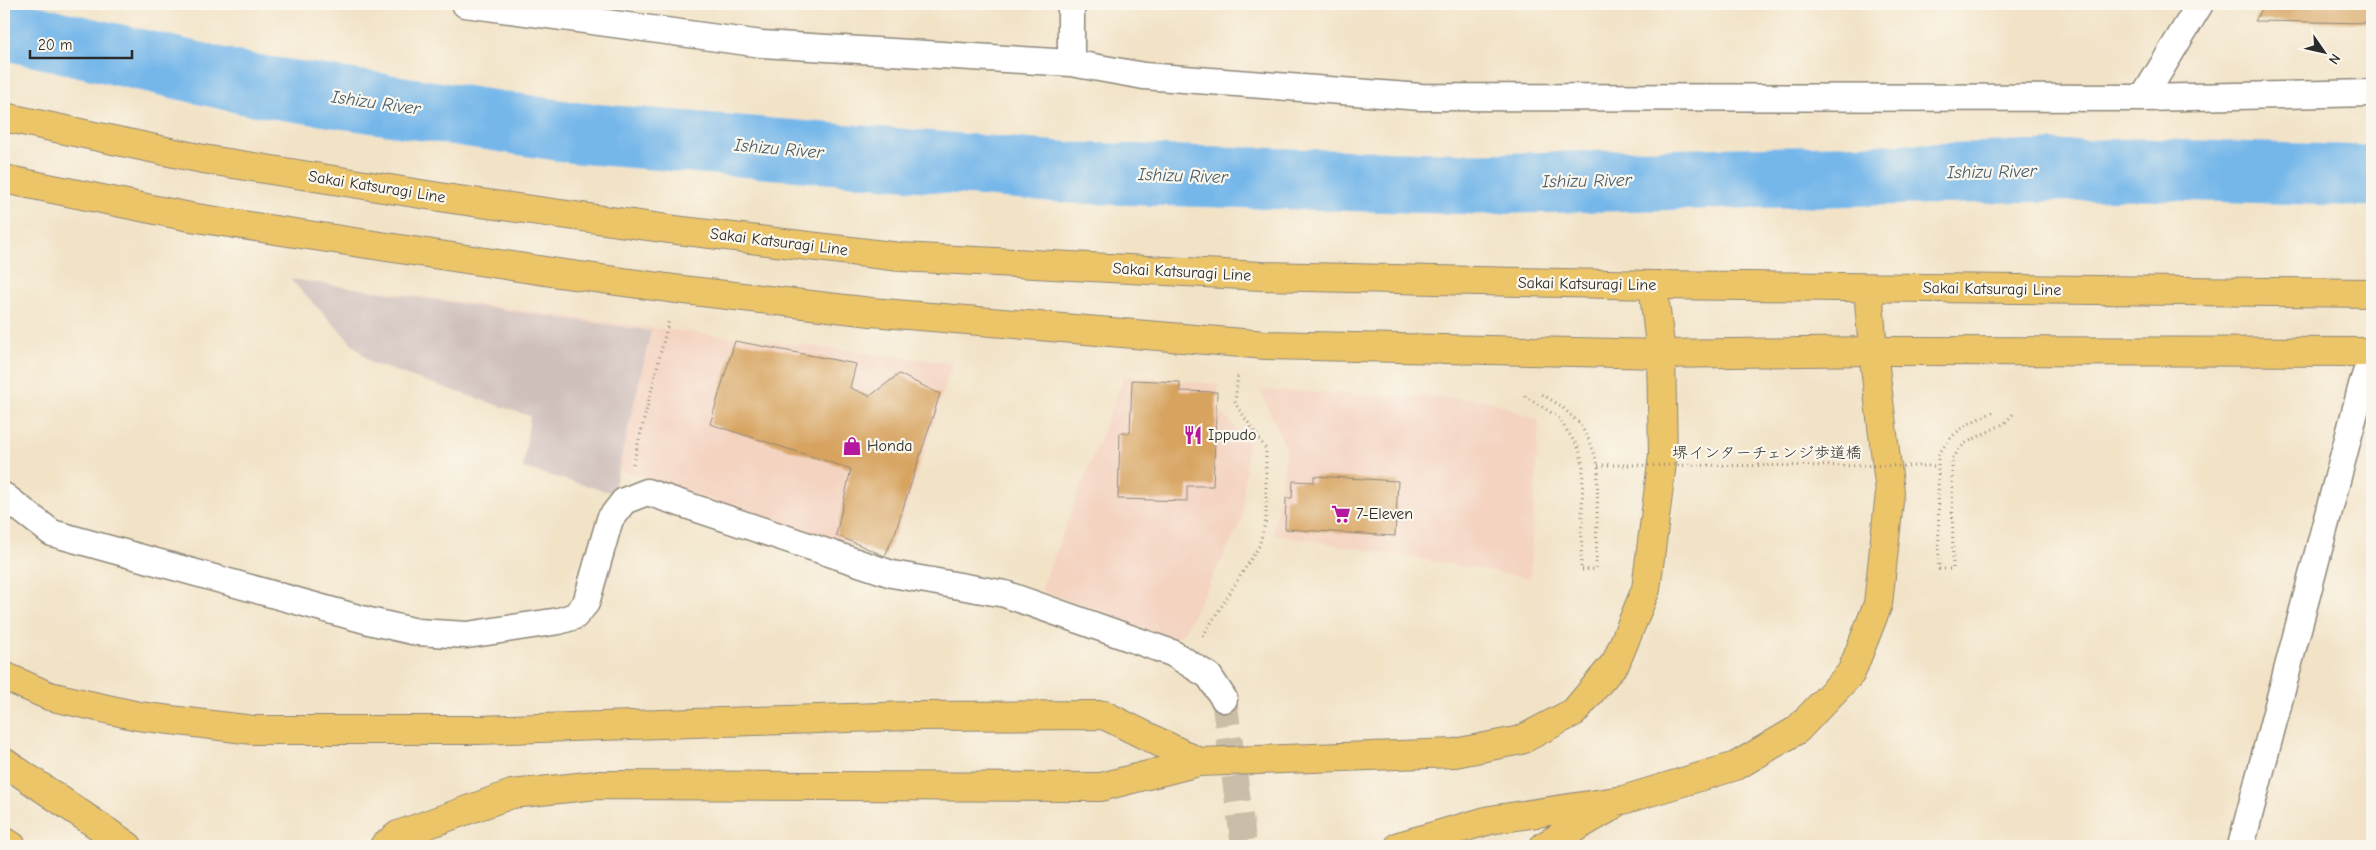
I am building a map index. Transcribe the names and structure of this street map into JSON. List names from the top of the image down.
{
  "streets": {
    "main road": ["Sakai Katsuragi Line"],
    "path": ["堺インターチェンジ歩道橋"]
  },
  "water": ["Ishizu River"],
  "places": {
    "restaurant": ["Ippudo"],
    "shop": ["Honda"],
    "supermarket": ["7-Eleven"]
  },
  "scale_bar": "20 m",
  "north": "bottom right"
}
